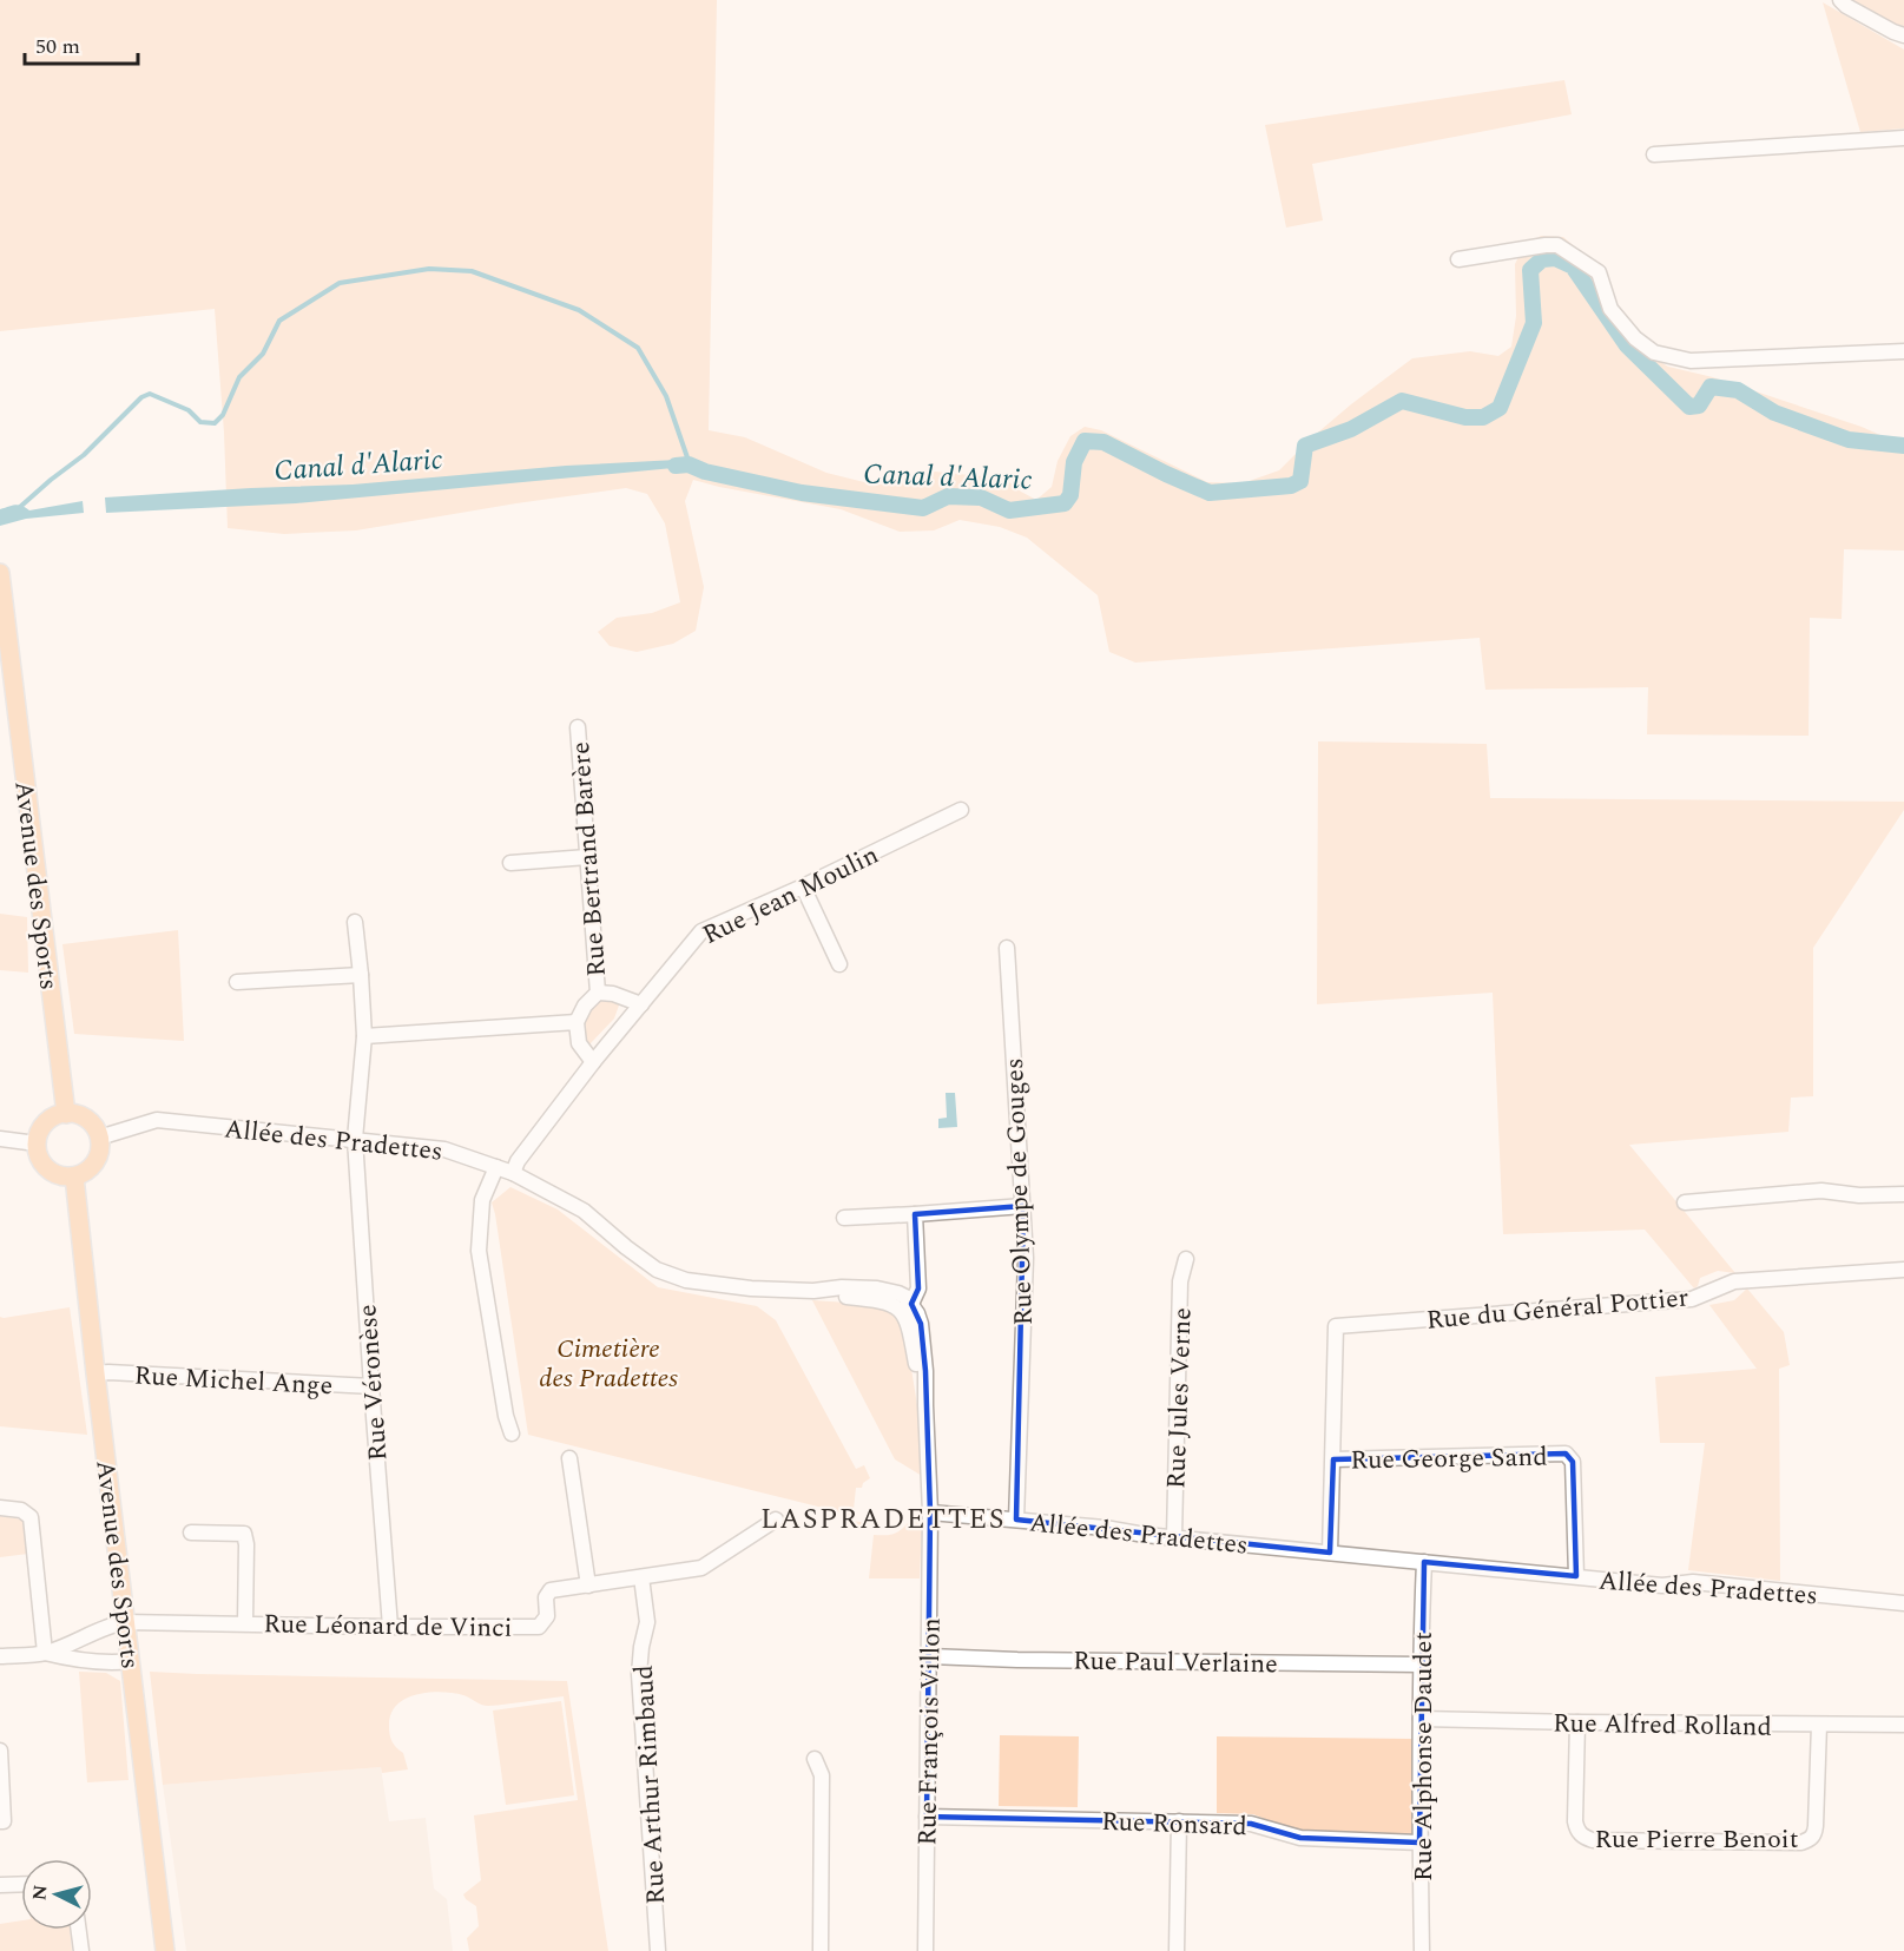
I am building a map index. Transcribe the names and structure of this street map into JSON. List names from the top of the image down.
{
  "streets": {
    "main road": ["Avenue des Sports"],
    "street": [
      "Rue Bertrand Barère",
      "Rue Jean Moulin",
      "Allée des Pradettes",
      "Rue Olympe de Gouges",
      "Rue du Général Pottier",
      "Rue Michel Ange",
      "Rue Véronèse",
      "Rue Jules Verne",
      "Rue George Sand",
      "Rue Léonard de Vinci",
      "Rue Paul Verlaine",
      "Rue Alfred Rolland",
      "Rue François Villon",
      "Rue Alphonse Daudet",
      "Rue Arthur Rimbaud",
      "Rue Ronsard",
      "Rue Pierre Benoit"
    ]
  },
  "crossings": [
    ["Rue Bertrand Barère", "Rue Jean Moulin"],
    ["Avenue des Sports", "Allée des Pradettes"],
    ["Avenue des Sports", "Rue Michel Ange"],
    ["Avenue des Sports", "Rue Léonard de Vinci"],
    ["Rue Jean Moulin", "Allée des Pradettes"],
    ["Allée des Pradettes", "Rue Olympe de Gouges"],
    ["Allée des Pradettes", "Rue Véronèse"],
    ["Allée des Pradettes", "Rue Jules Verne"],
    ["Allée des Pradettes", "Rue George Sand"],
    ["Allée des Pradettes", "Rue François Villon"],
    ["Allée des Pradettes", "Rue Alphonse Daudet"],
    ["Rue du Général Pottier", "Rue George Sand"],
    ["Rue Michel Ange", "Rue Véronèse"],
    ["Rue Véronèse", "Rue Léonard de Vinci"],
    ["Rue Léonard de Vinci", "Rue Arthur Rimbaud"],
    ["Rue Paul Verlaine", "Rue François Villon"],
    ["Rue Paul Verlaine", "Rue Alphonse Daudet"],
    ["Rue Alfred Rolland", "Rue Alphonse Daudet"],
    ["Rue Alfred Rolland", "Rue Pierre Benoit"],
    ["Rue François Villon", "Rue Ronsard"],
    ["Rue Alphonse Daudet", "Rue Ronsard"]
  ],
  "districts": ["LASPRADETTES"],
  "water": ["Canal d'Alaric"],
  "parks": ["Cimetière des Pradettes"],
  "scale_bar": "50 m",
  "north": "left"
}
